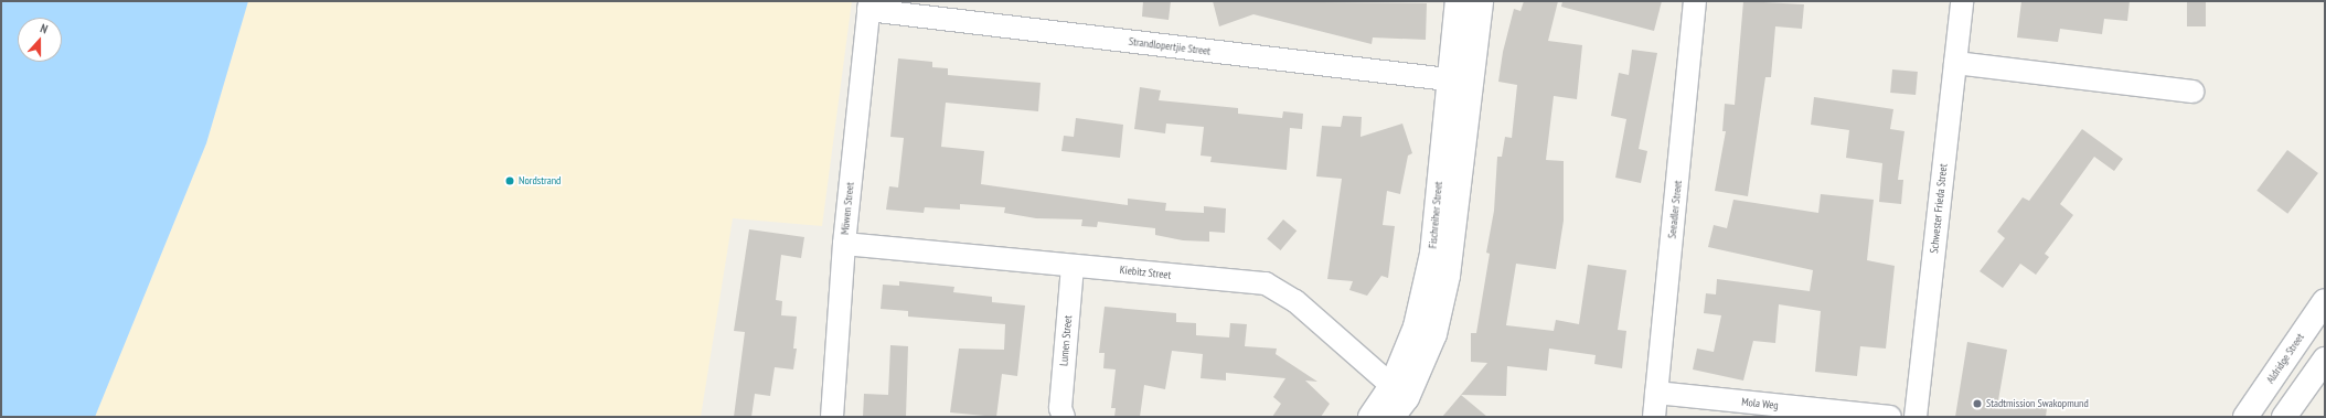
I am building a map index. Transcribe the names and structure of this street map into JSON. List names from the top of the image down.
{
  "streets": {
    "street": [
      "Strandlopertjie Street",
      "Möwen Street",
      "Schwester Frieda Street",
      "Seeadler Street",
      "Fischreiher Street",
      "Kiebitz Street",
      "Lumen Street",
      "Aldridge Street",
      "Mola Weg"
    ]
  },
  "crossings": [
    ["Strandlopertjie Street", "Möwen Street"],
    ["Strandlopertjie Street", "Fischreiher Street"],
    ["Möwen Street", "Kiebitz Street"],
    ["Seeadler Street", "Mola Weg"],
    ["Fischreiher Street", "Kiebitz Street"],
    ["Kiebitz Street", "Lumen Street"]
  ],
  "places": ["Nordstrand", "Stadtmission Swakopmund"],
  "north": "top"
}
